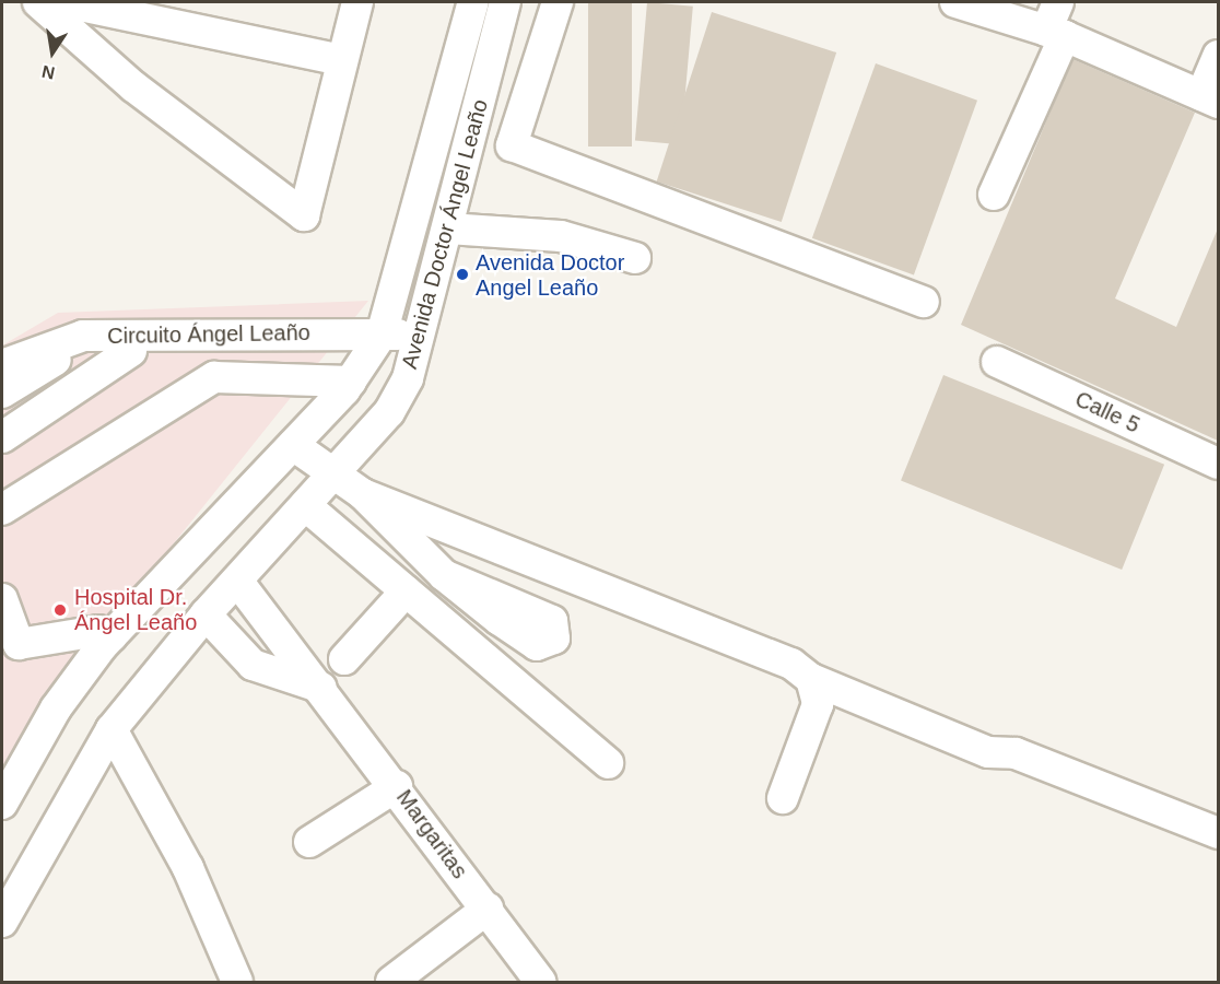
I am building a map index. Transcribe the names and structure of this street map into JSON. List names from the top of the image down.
{
  "streets": {
    "street": [
      "Avenida Doctor Ángel Leaño",
      "Circuito Ángel Leaño",
      "Calle 5",
      "Margaritas"
    ]
  },
  "crossings": [
    ["Avenida Doctor Ángel Leaño", "Circuito Ángel Leaño"],
    ["Avenida Doctor Ángel Leaño", "Margaritas"]
  ],
  "places": ["Avenida Doctor Angel Leaño", "Hospital Dr. Ángel Leaño"],
  "north": "bottom"
}
